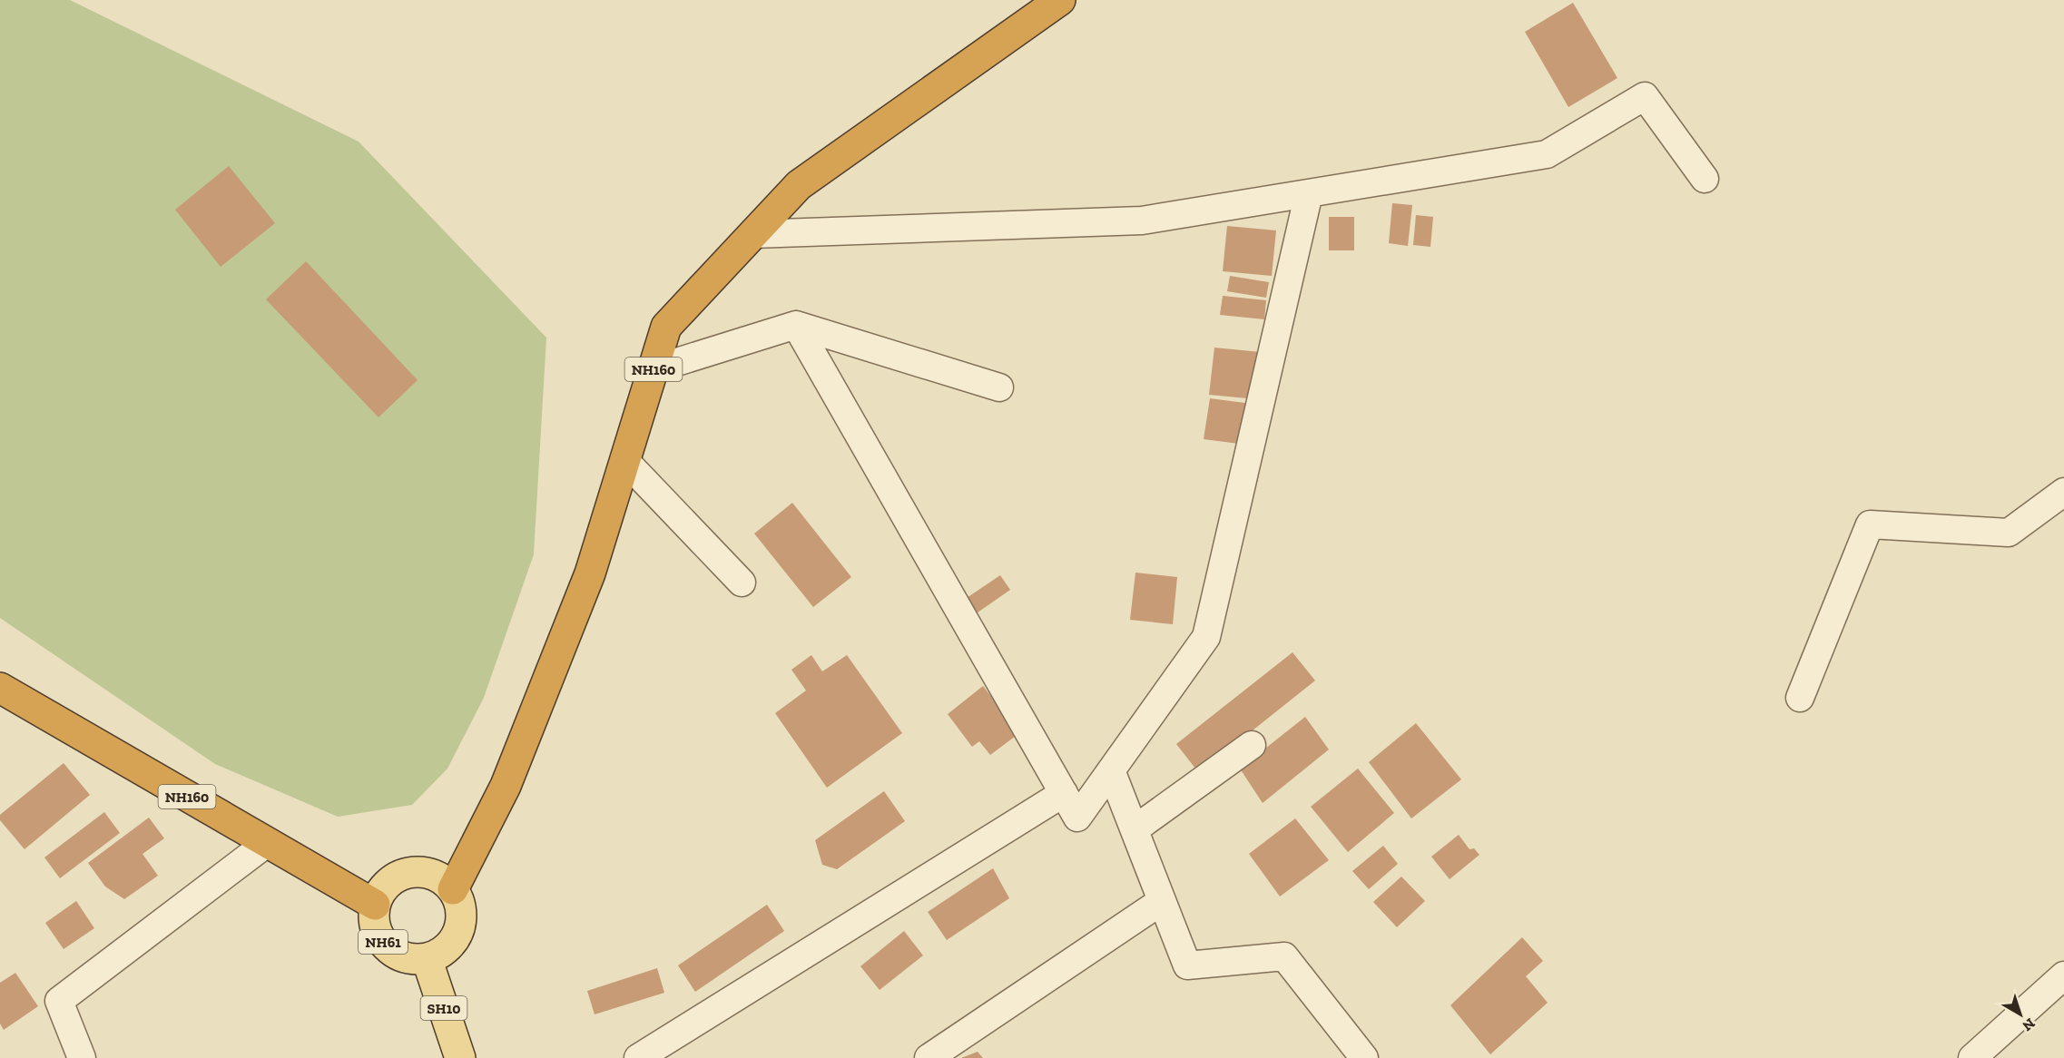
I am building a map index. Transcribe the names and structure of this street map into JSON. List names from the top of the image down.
{
  "streets": {
    "highway": ["NH160"],
    "main road": ["NH61", "SH10"]
  },
  "crossings": [
    ["NH160", "NH61"],
    ["NH160", "SH10"],
    ["NH61", "SH10"]
  ],
  "north": "bottom right"
}
